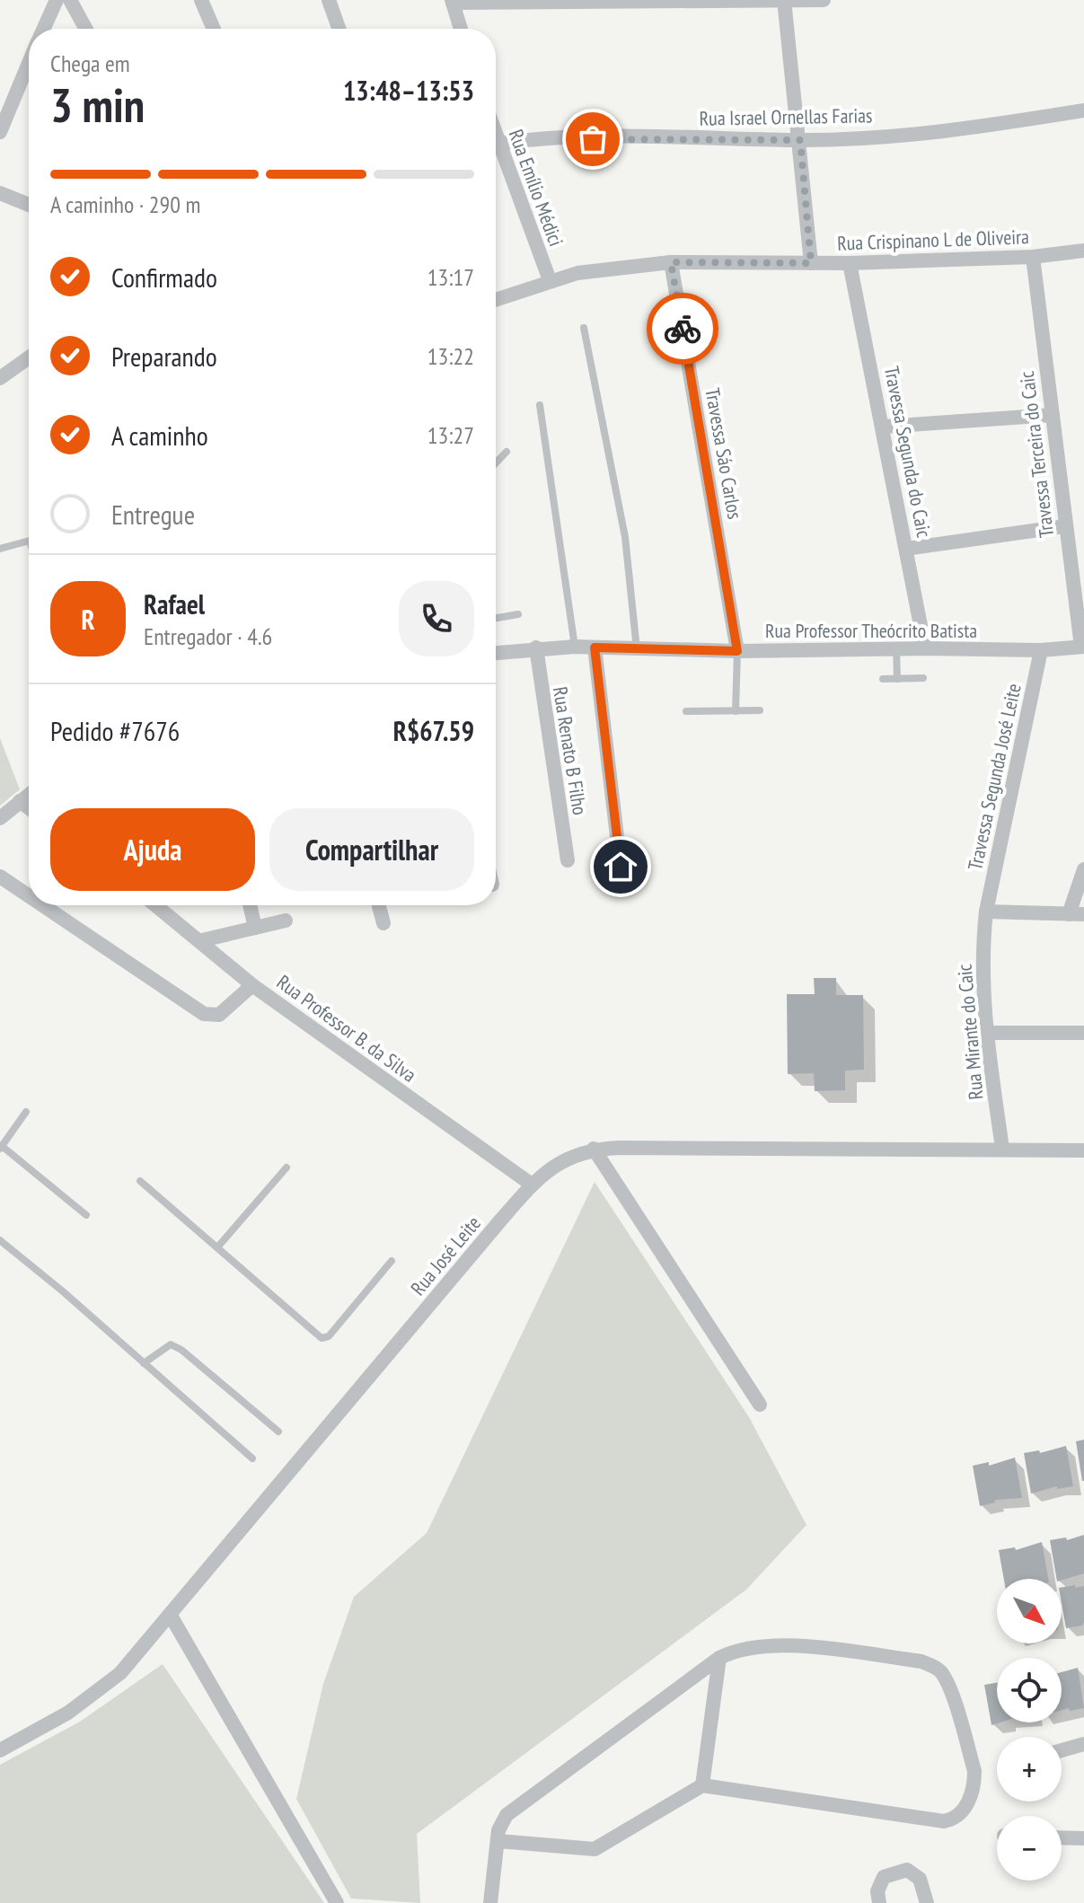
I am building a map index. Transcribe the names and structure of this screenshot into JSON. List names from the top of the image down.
{
  "streets": {
    "street": [
      "Rua Israel Ornellas Farias",
      "Rua Emílio Médici",
      "Rua Crispinano L de Oliveira",
      "Travessa Segunda do Caic",
      "Travessa Sáo Carlos",
      "Travessa Terceira do Caic",
      "Rua Professor Theócrito Batista",
      "Rua Renato B Filho",
      "Travessa Segunda José Leite",
      "Rua Professor B. da Silva",
      "Rua Mirante do Caic",
      "Rua José Leite"
    ]
  },
  "crossings": [
    ["Rua Emílio Médici", "Rua Crispinano L de Oliveira"],
    ["Rua Crispinano L de Oliveira", "Travessa Segunda do Caic"],
    ["Rua Crispinano L de Oliveira", "Travessa Sáo Carlos"],
    ["Rua Crispinano L de Oliveira", "Travessa Terceira do Caic"],
    ["Travessa Segunda do Caic", "Rua Professor Theócrito Batista"],
    ["Travessa Sáo Carlos", "Rua Professor Theócrito Batista"],
    ["Travessa Terceira do Caic", "Rua Professor Theócrito Batista"],
    ["Rua Professor Theócrito Batista", "Rua Renato B Filho"],
    ["Rua Professor Theócrito Batista", "Travessa Segunda José Leite"],
    ["Travessa Segunda José Leite", "Rua Mirante do Caic"],
    ["Rua Professor B. da Silva", "Rua José Leite"],
    ["Rua Mirante do Caic", "Rua José Leite"]
  ],
  "north": "bottom right",
  "page": {
    "heading": ["3 min", "Chega em", "13:48–13:53"],
    "panel": [
      "Rafael",
      "Entregador · 4.6",
      "Pedido #7676",
      "R$67.59"
    ],
    "bar": "A caminho · 290 m",
    "list": [
      ["Confirmado", "13:17"],
      ["Preparando", "13:22"],
      ["A caminho", "13:27"],
      "Entregue"
    ],
    "round": "R",
    "buttons": ["Ajuda", "Compartilhar"],
    "map_buttons": ["+", "−"]
  }
}
